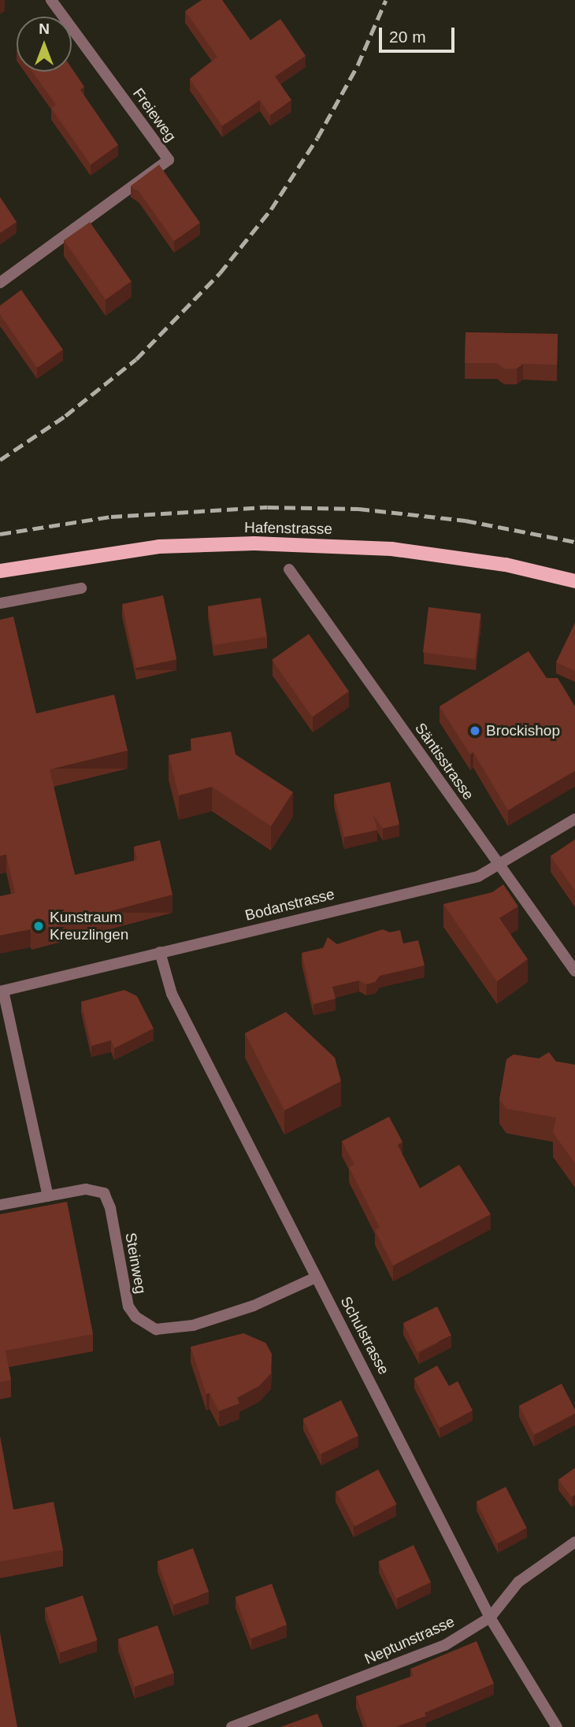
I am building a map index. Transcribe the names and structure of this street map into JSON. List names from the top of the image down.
{
  "streets": {
    "main road": ["Hafenstrasse"],
    "street": [
      "Freieweg",
      "Säntisstrasse",
      "Bodanstrasse",
      "Steinweg",
      "Schulstrasse",
      "Neptunstrasse"
    ]
  },
  "crossings": [
    ["Säntisstrasse", "Bodanstrasse"],
    ["Bodanstrasse", "Schulstrasse"],
    ["Steinweg", "Schulstrasse"],
    ["Schulstrasse", "Neptunstrasse"]
  ],
  "places": ["Brockishop", "Kunstraum Kreuzlingen"],
  "scale_bar": "20 m",
  "north": "top"
}
